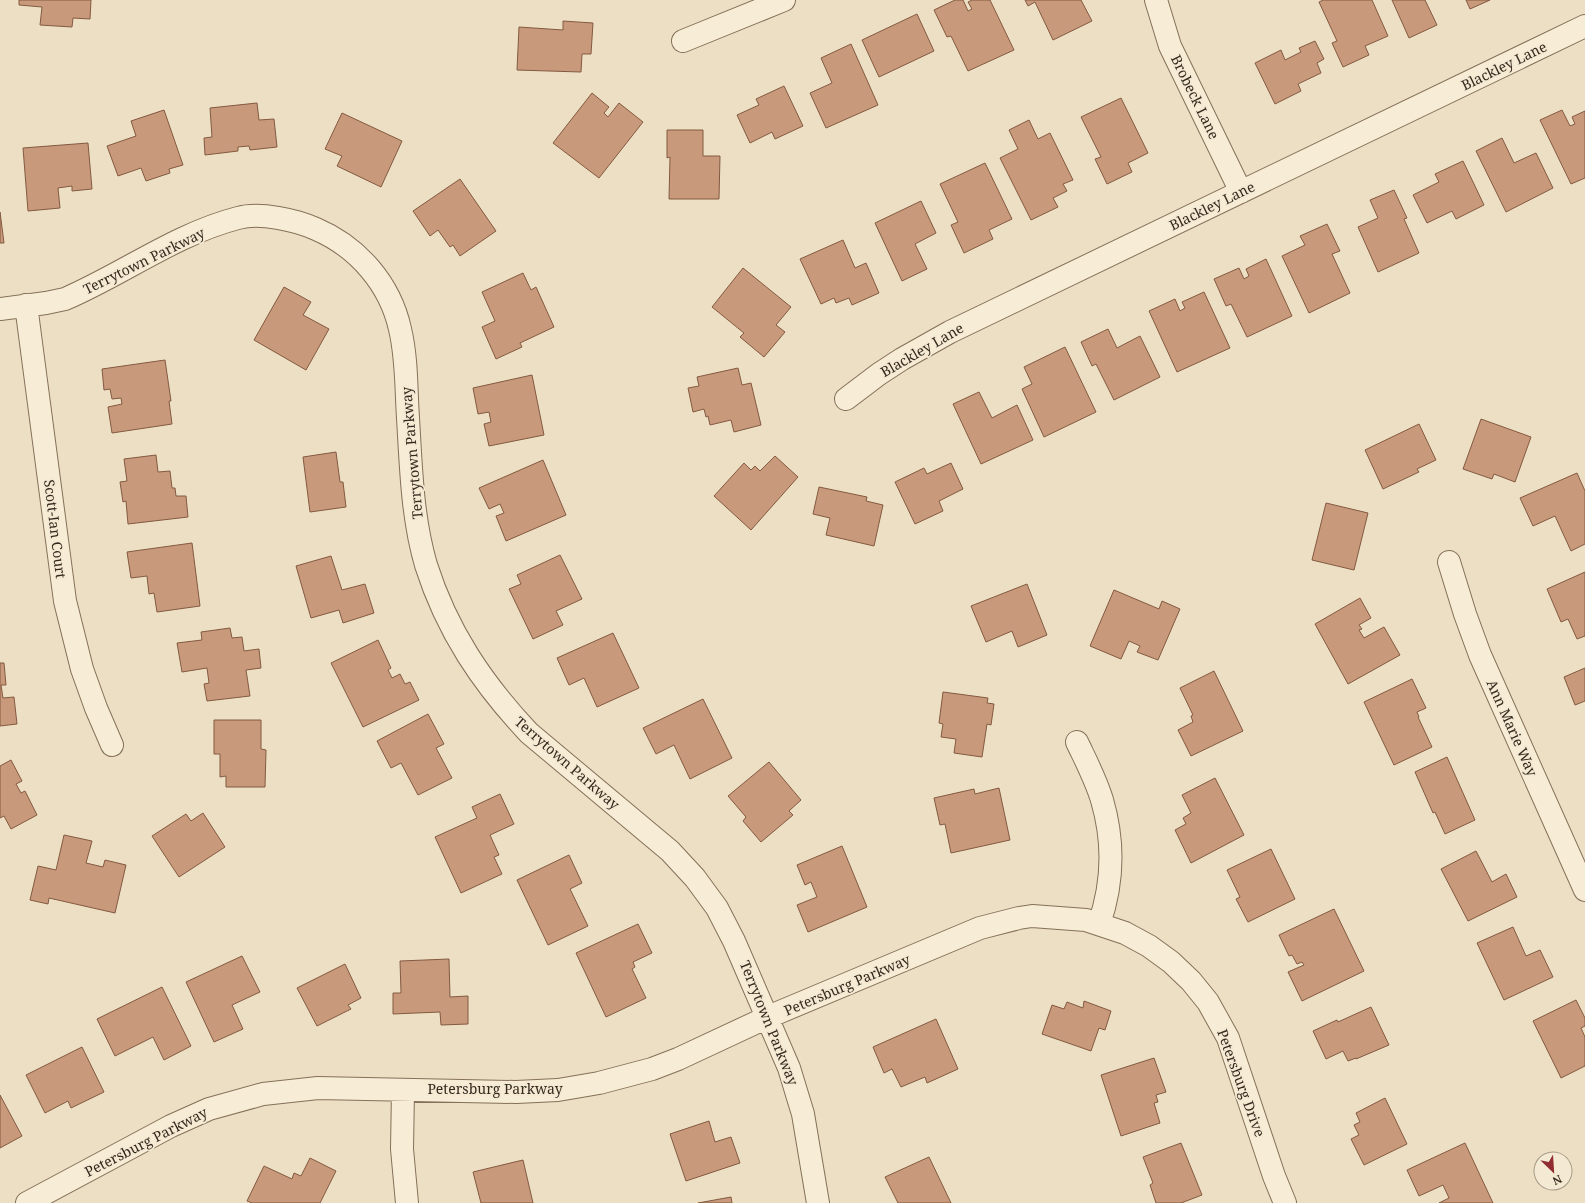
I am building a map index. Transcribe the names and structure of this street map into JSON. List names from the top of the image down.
{
  "streets": {
    "street": [
      "Blackley Lane",
      "Brobeck Lane",
      "Terrytown Parkway",
      "Scott-Ian Court",
      "Ann Marie Way",
      "Petersburg Parkway",
      "Petersburg Drive"
    ]
  },
  "crossings": [
    ["Blackley Lane", "Brobeck Lane"],
    ["Terrytown Parkway", "Scott-Ian Court"],
    ["Terrytown Parkway", "Petersburg Parkway"],
    ["Petersburg Parkway", "Petersburg Drive"]
  ],
  "north": "bottom right"
}
